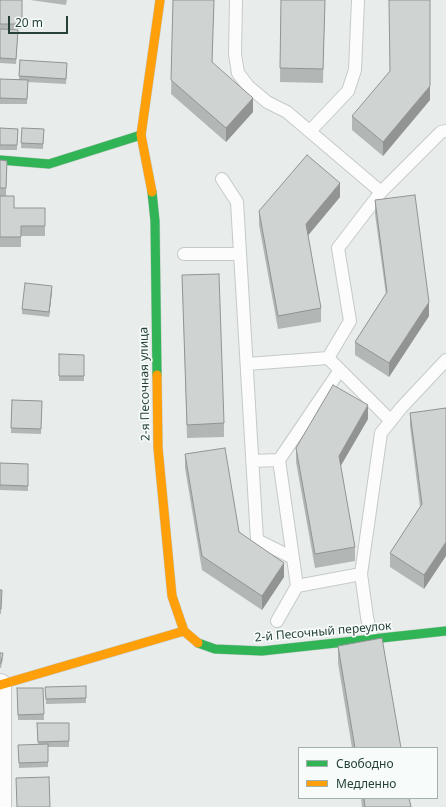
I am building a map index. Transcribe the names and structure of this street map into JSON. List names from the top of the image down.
{
  "streets": {
    "street": ["2-я Песочная улица", "2-й Песочный переулок"]
  },
  "crossings": [
    ["2-я Песочная улица", "2-й Песочный переулок"]
  ],
  "legend": ["Свободно", "Медленно"],
  "scale_bar": "20 m"
}
